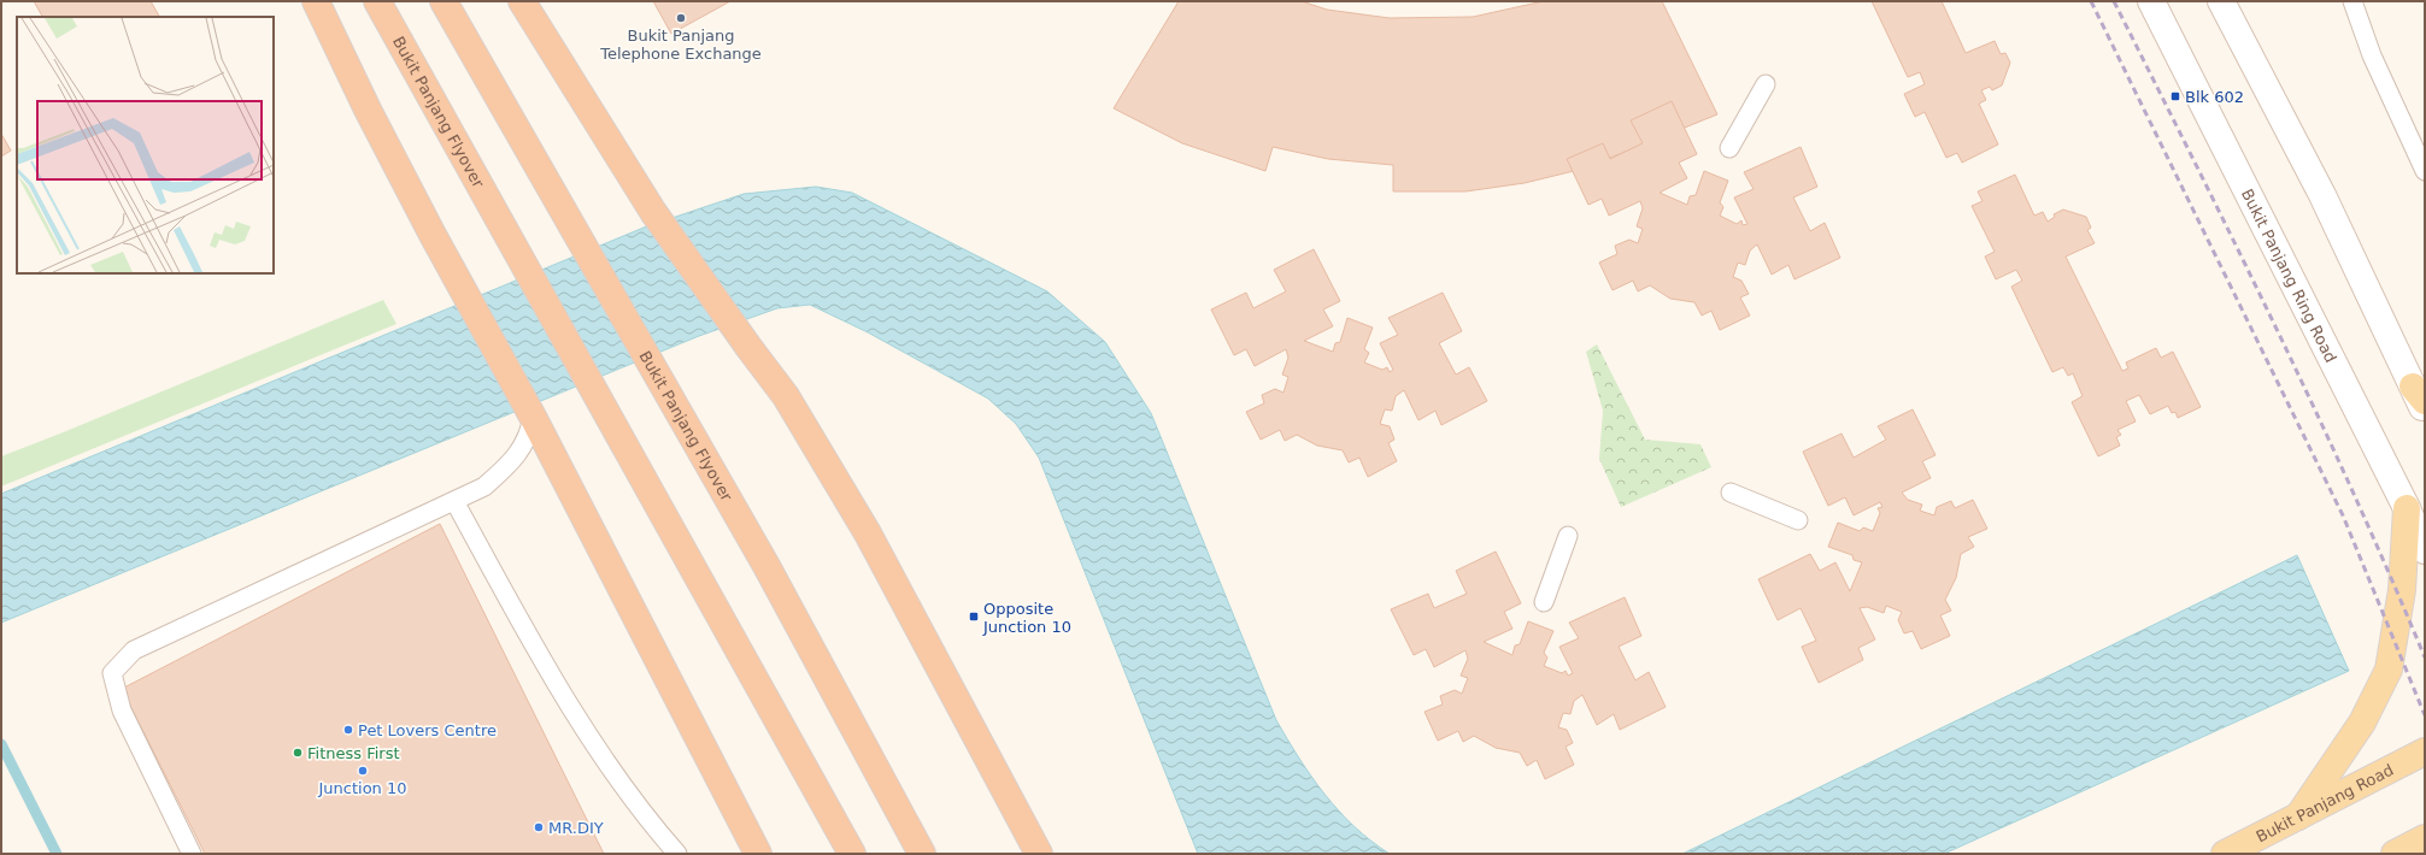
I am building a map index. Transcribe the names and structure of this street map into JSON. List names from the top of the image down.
{
  "streets": {
    "highway": ["Bukit Panjang Flyover"],
    "main road": ["Bukit Panjang Ring Road", "Bukit Panjang Road"]
  },
  "places": {
    "other": [
      "Bukit Panjang Telephone Exchange",
      "Pet Lovers Centre",
      "Fitness First",
      "Junction 10",
      "MR.DIY"
    ],
    "transit": ["Blk 602", "Opposite Junction 10"]
  }
}
